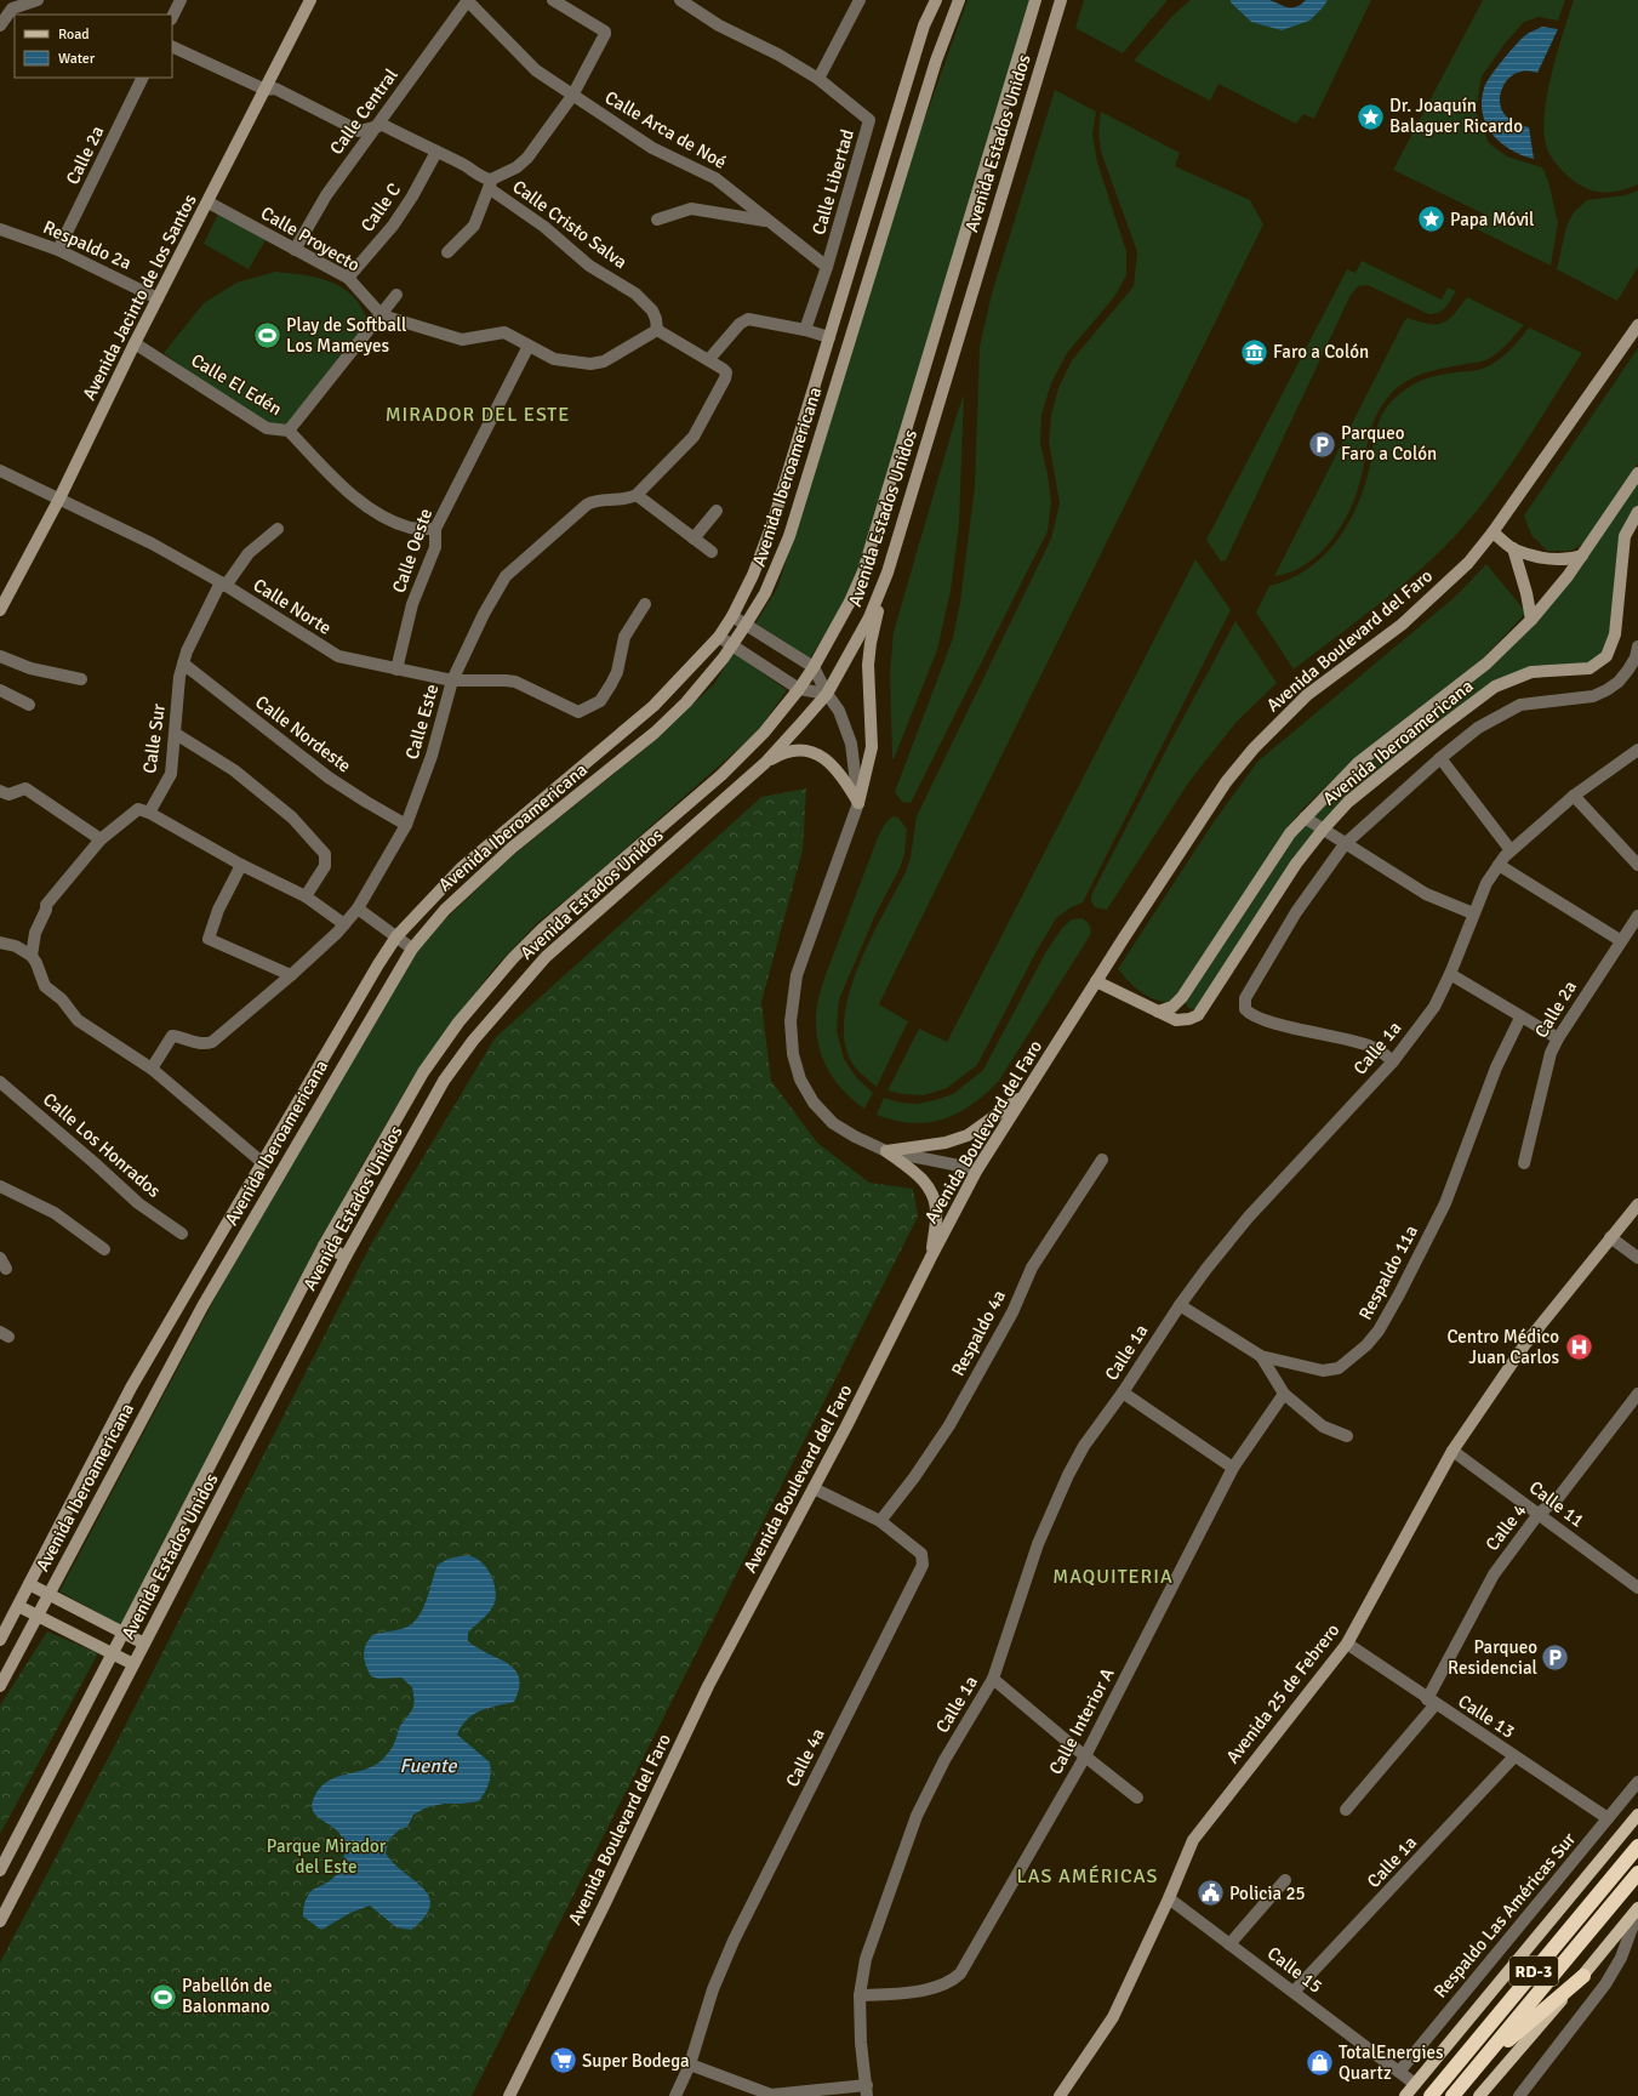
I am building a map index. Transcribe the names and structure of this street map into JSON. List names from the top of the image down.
{
  "streets": {
    "highway": ["RD-3"],
    "street": [
      "Calle Central",
      "Calle Arca de Noé",
      "Avenida Estados Unidos",
      "Calle 2a",
      "Calle Libertad",
      "Calle C",
      "Calle Cristo Salva",
      "Calle Proyecto",
      "Respaldo 2a",
      "Avenida Jacinto de los Santos",
      "Calle El Edén",
      "Avenida Iberoamericana",
      "Calle Oeste",
      "Calle Norte",
      "Avenida Boulevard del Faro",
      "Calle Este",
      "Calle Nordeste",
      "Calle Sur",
      "Calle 1a",
      "Calle Los Honrados",
      "Respaldo 11a",
      "Respaldo 4a",
      "Calle 11",
      "Calle 4",
      "Avenida 25 de Febrero",
      "Calle 13",
      "Calle Interior A",
      "Calle 4a",
      "Respaldo Las Américas Sur",
      "Calle 15"
    ]
  },
  "crossings": [
    ["Calle Central", "Calle Arca de Noé"],
    ["Calle Central", "Calle Cristo Salva"],
    ["Calle Central", "Calle Proyecto"],
    ["Calle Arca de Noé", "Calle Libertad"],
    ["Calle 2a", "Respaldo 2a"],
    ["Calle C", "Calle Cristo Salva"],
    ["Calle C", "Calle Proyecto"],
    ["Calle Cristo Salva", "Avenida Jacinto de los Santos"],
    ["Calle Proyecto", "Avenida Jacinto de los Santos"],
    ["Respaldo 2a", "Avenida Jacinto de los Santos"],
    ["Avenida Jacinto de los Santos", "Calle El Edén"],
    ["Avenida Jacinto de los Santos", "Calle Norte"],
    ["Calle El Edén", "Calle Oeste"],
    ["Avenida Iberoamericana", "Avenida Boulevard del Faro"],
    ["Calle Oeste", "Calle Norte"],
    ["Calle Norte", "Calle Este"],
    ["Calle Norte", "Calle Sur"],
    ["Avenida Boulevard del Faro", "Calle 4a"],
    ["Calle Este", "Calle Nordeste"],
    ["Calle Nordeste", "Calle Sur"],
    ["Calle 1a", "Respaldo 11a"],
    ["Calle 1a", "Calle 13"],
    ["Calle 1a", "Calle Interior A"],
    ["Calle 1a", "Calle 15"],
    ["Respaldo 4a", "Calle 4a"],
    ["Calle 11", "Calle 4"],
    ["Calle 11", "Avenida 25 de Febrero"],
    ["Calle 4", "Calle 13"],
    ["Avenida 25 de Febrero", "Calle 13"],
    ["Avenida 25 de Febrero", "Calle 15"],
    ["Calle 13", "Respaldo Las Américas Sur"],
    ["Respaldo Las Américas Sur", "Calle 15"]
  ],
  "districts": ["MIRADOR DEL ESTE", "MAQUITERIA", "LAS AMÉRICAS"],
  "water": ["Fuente"],
  "parks": ["Parque Mirador del Este"],
  "places": {
    "place": ["Dr. Joaquín Balaguer Ricardo", "Papa Móvil"],
    "sports": ["Play de Softball Los Mameyes", "Pabellón de Balonmano"],
    "museum": ["Faro a Colón"],
    "parking": ["Parqueo Faro a Colón", "Parqueo Residencial"],
    "hospital": ["Centro Médico Juan Carlos"],
    "public building": ["Policia 25"],
    "supermarket": ["Super Bodega"],
    "shop": ["TotalEnergies Quartz"]
  },
  "legend": ["Road", "Water"]
}
